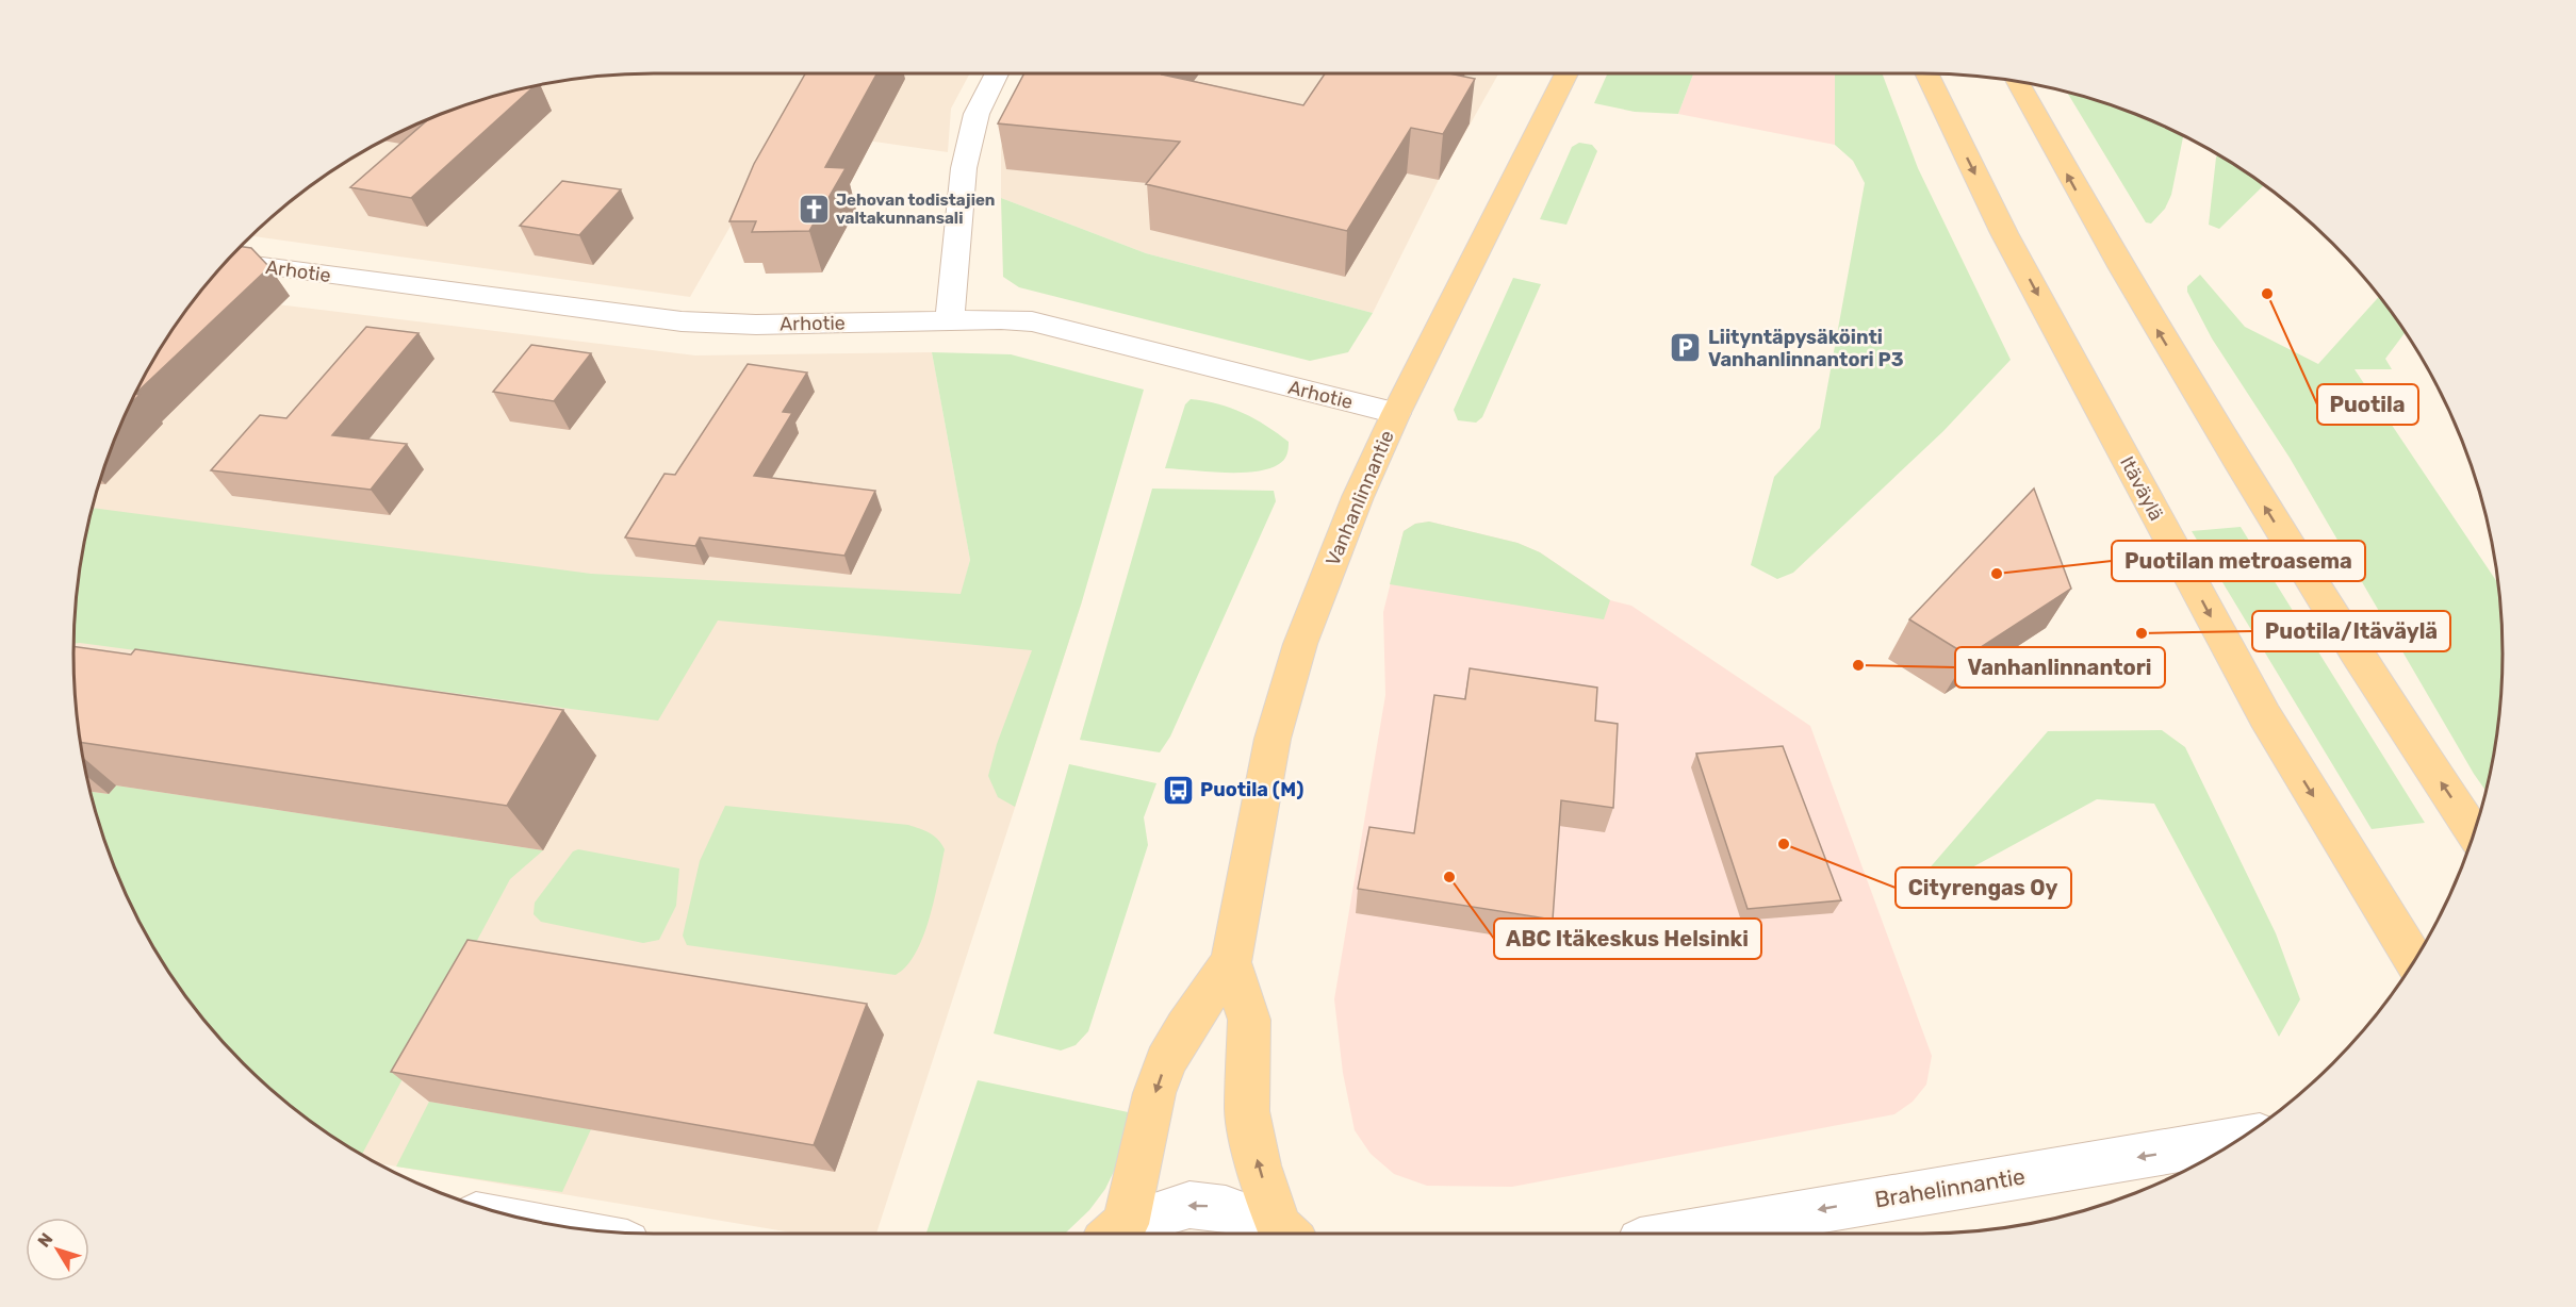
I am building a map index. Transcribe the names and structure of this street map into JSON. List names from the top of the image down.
{
  "streets": {
    "main road": ["Itäväylä", "Vanhanlinnantie"],
    "street": ["Arhotie", "Brahelinnantie"]
  },
  "crossings": [
    ["Arhotie", "Vanhanlinnantie"]
  ],
  "one_way": ["Brahelinnantie"],
  "places": {
    "church": ["Jehovan todistajien valtakunnansali"],
    "other": [
      "Puotila",
      "Puotilan metroasema",
      "Puotila/Itäväylä",
      "Vanhanlinnantori",
      "Cityrengas Oy",
      "ABC Itäkeskus Helsinki"
    ],
    "parking": ["Liityntäpysäköinti Vanhanlinnantori P3"],
    "bus stop": ["Puotila (M)"]
  },
  "north": "top left"
}
